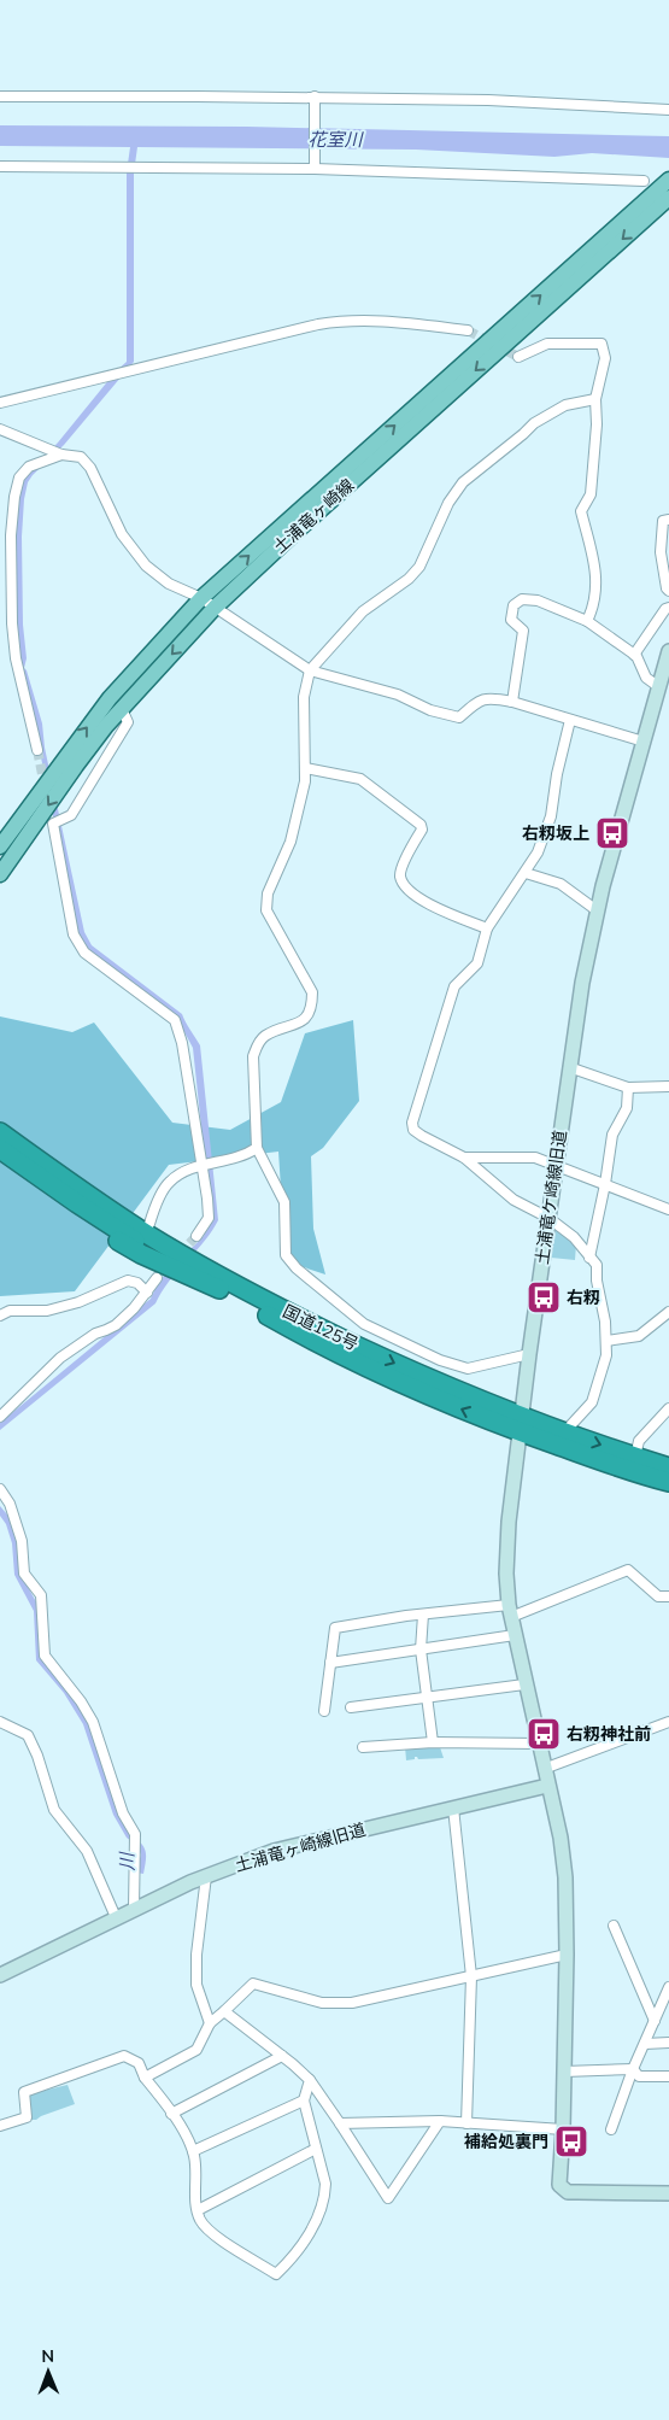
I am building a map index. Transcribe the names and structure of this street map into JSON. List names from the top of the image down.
{
  "streets": {
    "highway": ["国道125号"],
    "main road": ["土浦竜ヶ崎線"],
    "street": ["土浦竜ケ崎線旧道", "土浦竜ヶ崎線旧道"]
  },
  "crossings": [
    ["土浦竜ケ崎線旧道", "国道125号"],
    ["土浦竜ケ崎線旧道", "土浦竜ヶ崎線旧道"]
  ],
  "water": ["花室川", "川"],
  "places": {
    "bus stop": [
      "右籾坂上",
      "右籾",
      "右籾神社前",
      "補給処裏門"
    ]
  },
  "north": "top"
}
